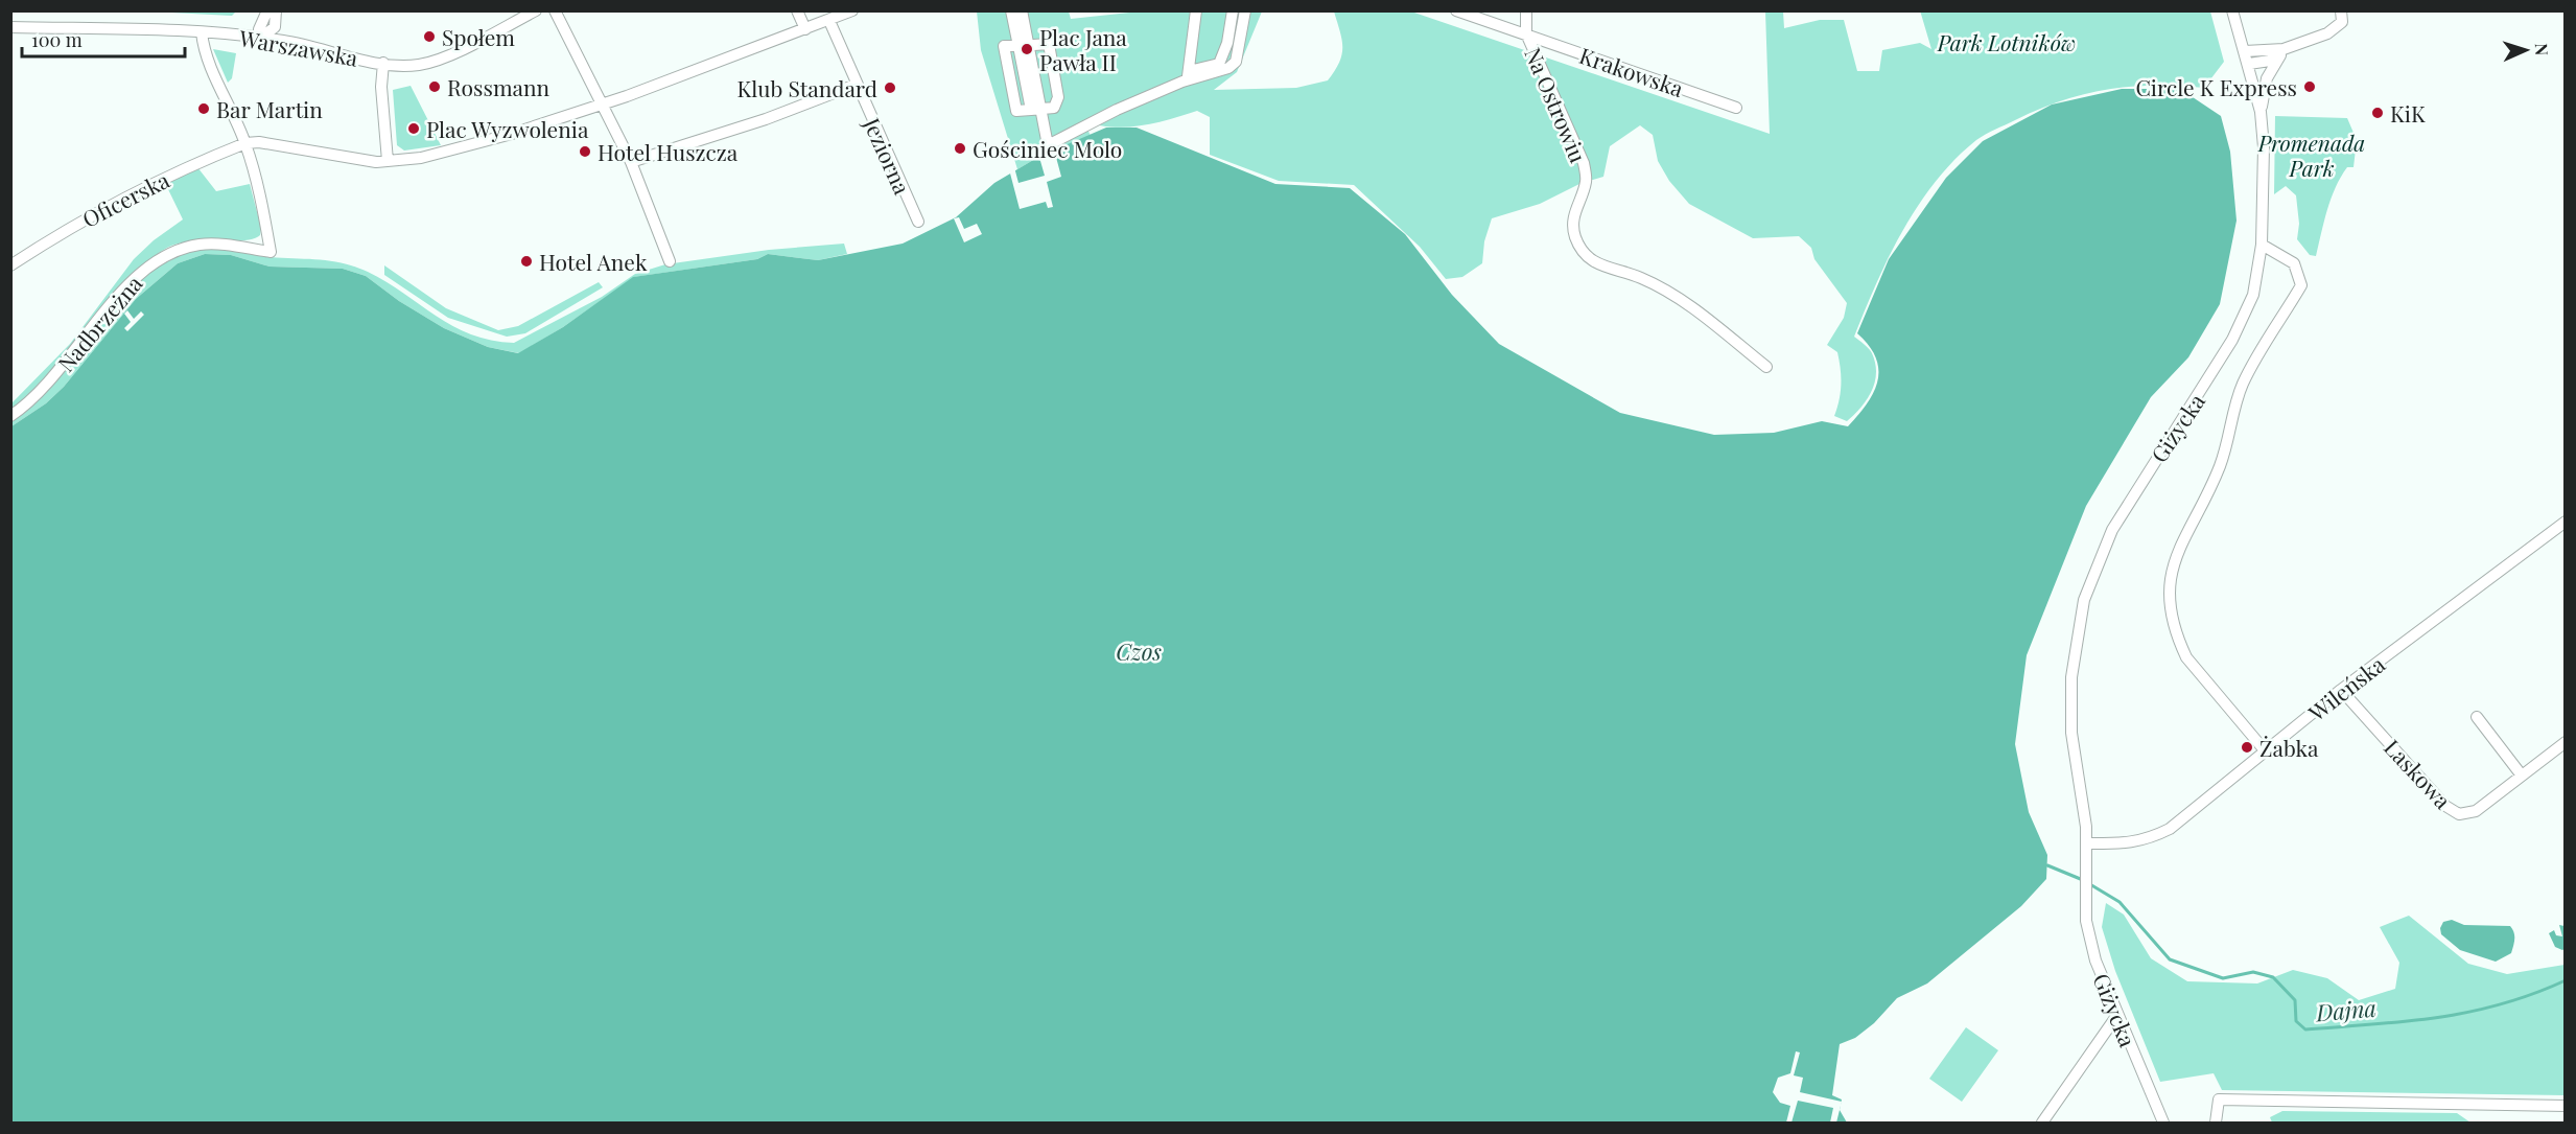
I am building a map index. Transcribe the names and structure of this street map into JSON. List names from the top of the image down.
{
  "streets": {
    "street": [
      "Warszawska",
      "Krakowska",
      "Na Ostrowiu",
      "Jeziorna",
      "Oficerska",
      "Nadbrzeżna",
      "Giżycka",
      "Wileńska",
      "Laskowa"
    ]
  },
  "crossings": [
    ["Krakowska", "Na Ostrowiu"],
    ["Oficerska", "Nadbrzeżna"],
    ["Giżycka", "Wileńska"],
    ["Wileńska", "Laskowa"]
  ],
  "water": ["Czos", "Dajna"],
  "parks": ["Park Lotników", "Promenada Park"],
  "places": [
    "Społem",
    "Plac Jana Pawła II",
    "Rossmann",
    "Circle K Express",
    "Klub Standard",
    "Bar Martin",
    "KiK",
    "Plac Wyzwolenia",
    "Gościniec Molo",
    "Hotel Huszcza",
    "Hotel Anek",
    "Żabka"
  ],
  "scale_bar": "100 m",
  "north": "right"
}
